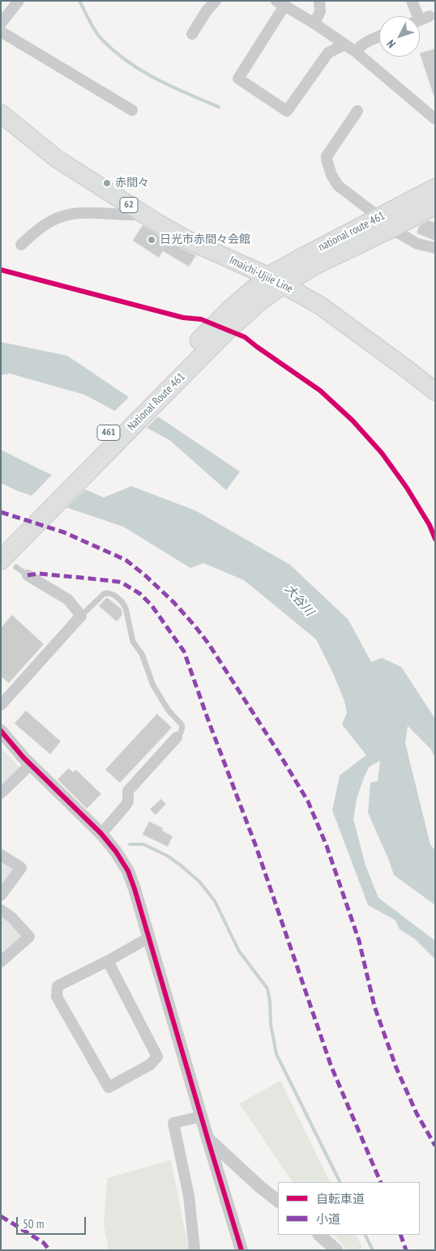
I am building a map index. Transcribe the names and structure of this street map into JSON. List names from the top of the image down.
{
  "streets": {
    "highway": ["national route 461", "National Route 461", "461"],
    "main road": ["62", "Imaichi-Ujiie Line"]
  },
  "crossings": [
    ["national route 461", "Imaichi-Ujiie Line"],
    ["national route 461", "National Route 461"],
    ["Imaichi-Ujiie Line", "National Route 461"]
  ],
  "water": ["大谷川"],
  "places": ["赤間々", "日光市赤間々会館"],
  "legend": ["自転車道", "小道"],
  "scale_bar": "50 m",
  "north": "bottom left"
}
